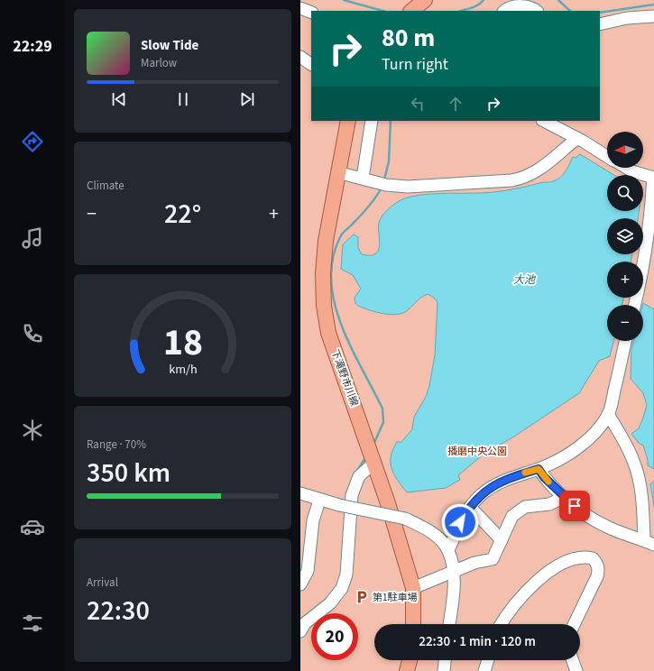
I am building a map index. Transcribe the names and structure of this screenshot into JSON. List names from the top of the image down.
{
  "streets": {
    "main road": ["下滝野市川線"]
  },
  "water": ["大池"],
  "parks": ["播磨中央公園"],
  "places": {
    "parking": ["第1駐車場"]
  },
  "north": "left",
  "page": {
    "tabs": "22:29",
    "turn": ["80 m", "Turn right"],
    "song": ["Slow Tide", "Marlow"],
    "map_buttons": ["+", "−"],
    "tile": [
      "Climate",
      ["Range · 70%", "350 km"],
      ["Arrival", "22:30"]
    ],
    "heat": ["−", "22°", "+"],
    "limit": "20",
    "trip": "22:30 · 1 min · 120 m",
    "gauge": ["18", "km/h"]
  }
}
